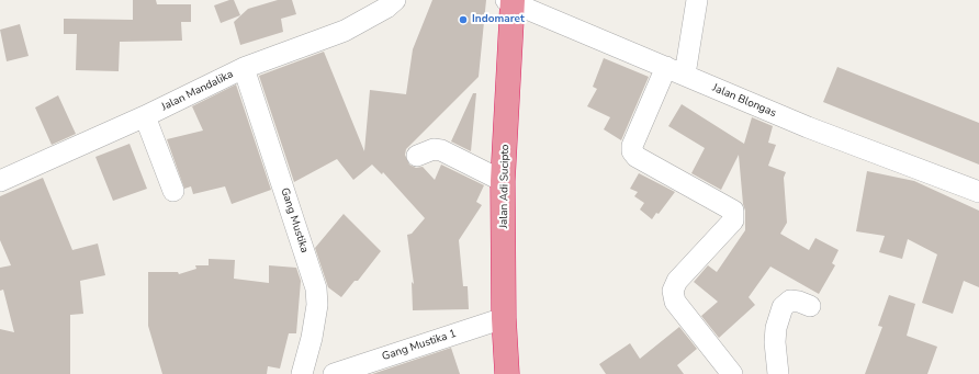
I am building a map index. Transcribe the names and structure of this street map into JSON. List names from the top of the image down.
{
  "streets": {
    "highway": ["Jalan Adi Sucipto"],
    "street": [
      "Jalan Mandalika",
      "Jalan Blongas",
      "Gang Mustika",
      "Gang Mustika 1"
    ]
  },
  "crossings": [
    ["Jalan Mandalika", "Gang Mustika"],
    ["Jalan Blongas", "Jalan Adi Sucipto"],
    ["Jalan Adi Sucipto", "Gang Mustika 1"]
  ],
  "places": ["Indomaret"]
}
